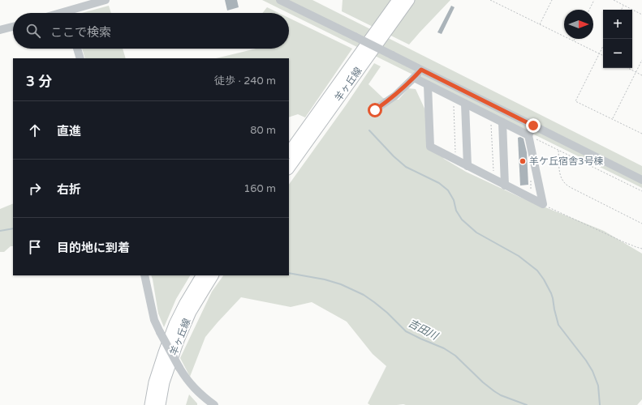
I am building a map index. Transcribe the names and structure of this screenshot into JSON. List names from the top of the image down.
{
  "streets": {
    "main road": ["羊ヶ丘線"]
  },
  "water": ["吉田川"],
  "places": ["羊ケ丘宿舎3号棟"],
  "north": "right",
  "page": {
    "map_buttons": ["+", "−"],
    "search": "ここで検索",
    "heading": ["3 分", "徒歩 · 240 m"],
    "list": [
      ["直進", "80 m"],
      ["右折", "160 m"],
      "目的地に到着"
    ]
  }
}
